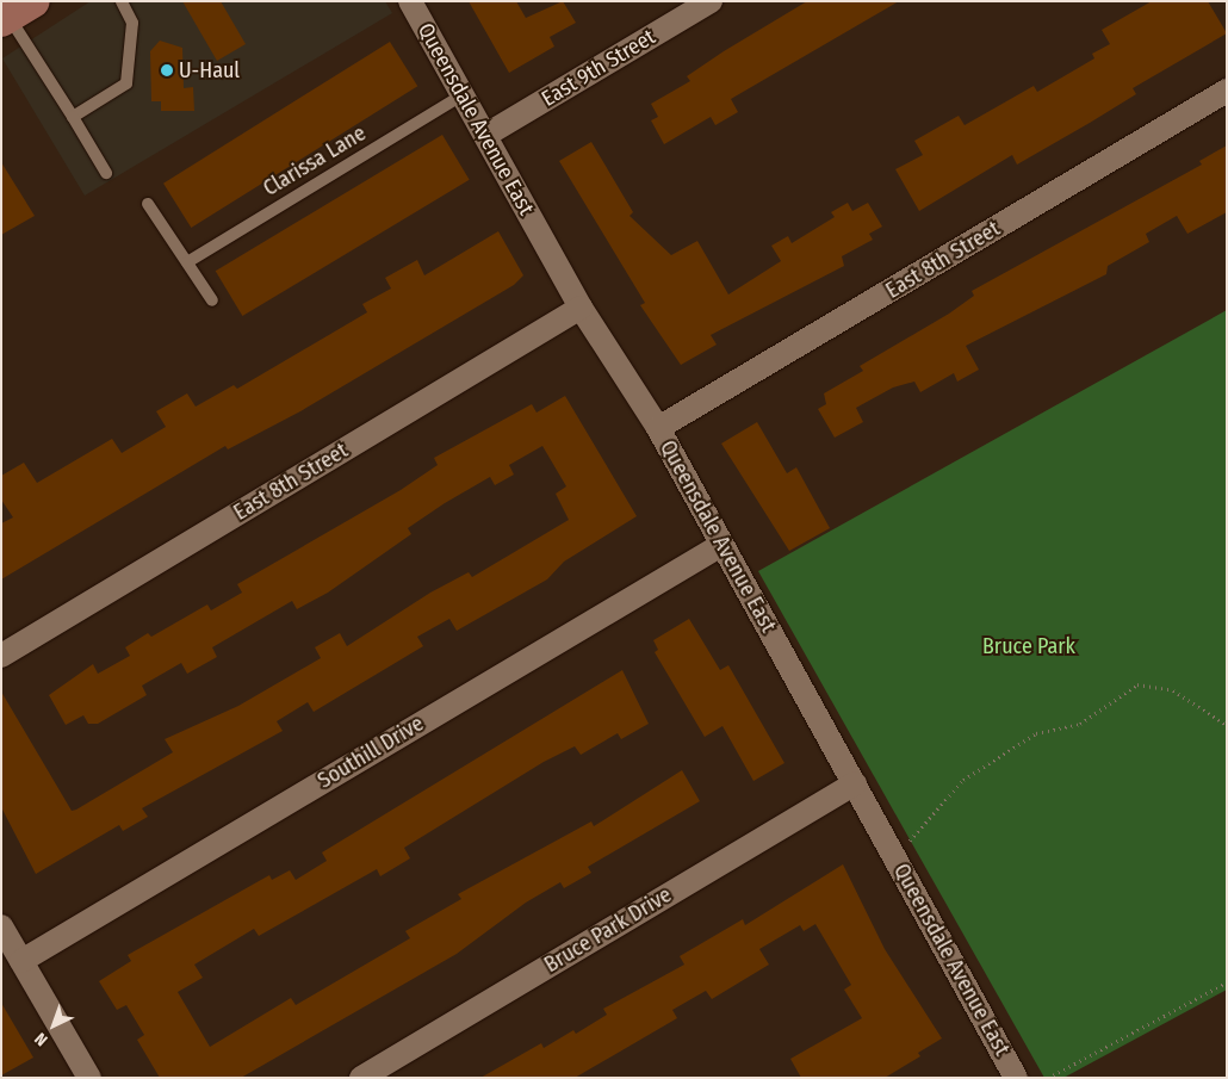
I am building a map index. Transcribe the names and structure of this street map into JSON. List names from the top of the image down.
{
  "streets": {
    "street": [
      "East 9th Street",
      "Queensdale Avenue East",
      "East 8th Street",
      "Southill Drive",
      "Bruce Park Drive"
    ],
    "lane": ["Clarissa Lane"]
  },
  "crossings": [
    ["East 9th Street", "Queensdale Avenue East"],
    ["Queensdale Avenue East", "Clarissa Lane"],
    ["Queensdale Avenue East", "East 8th Street"],
    ["Queensdale Avenue East", "Southill Drive"],
    ["Queensdale Avenue East", "Bruce Park Drive"]
  ],
  "parks": ["Bruce Park"],
  "places": ["U-Haul"],
  "north": "bottom left"
}
